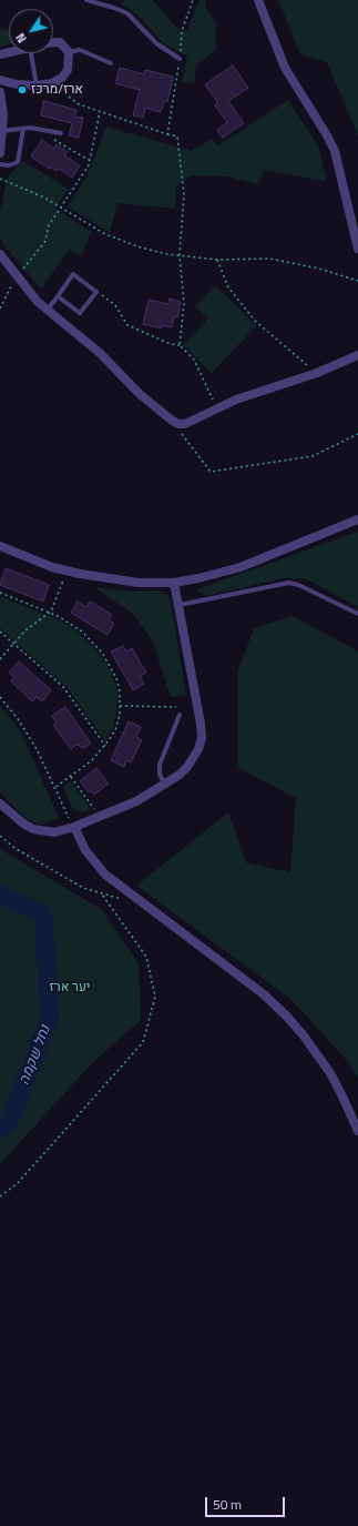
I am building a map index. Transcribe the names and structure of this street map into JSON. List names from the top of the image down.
{
  "water": ["נחל שקמה"],
  "parks": ["יער ארז"],
  "places": ["ארז/מרכז"],
  "scale_bar": "50 m",
  "north": "bottom left"
}
